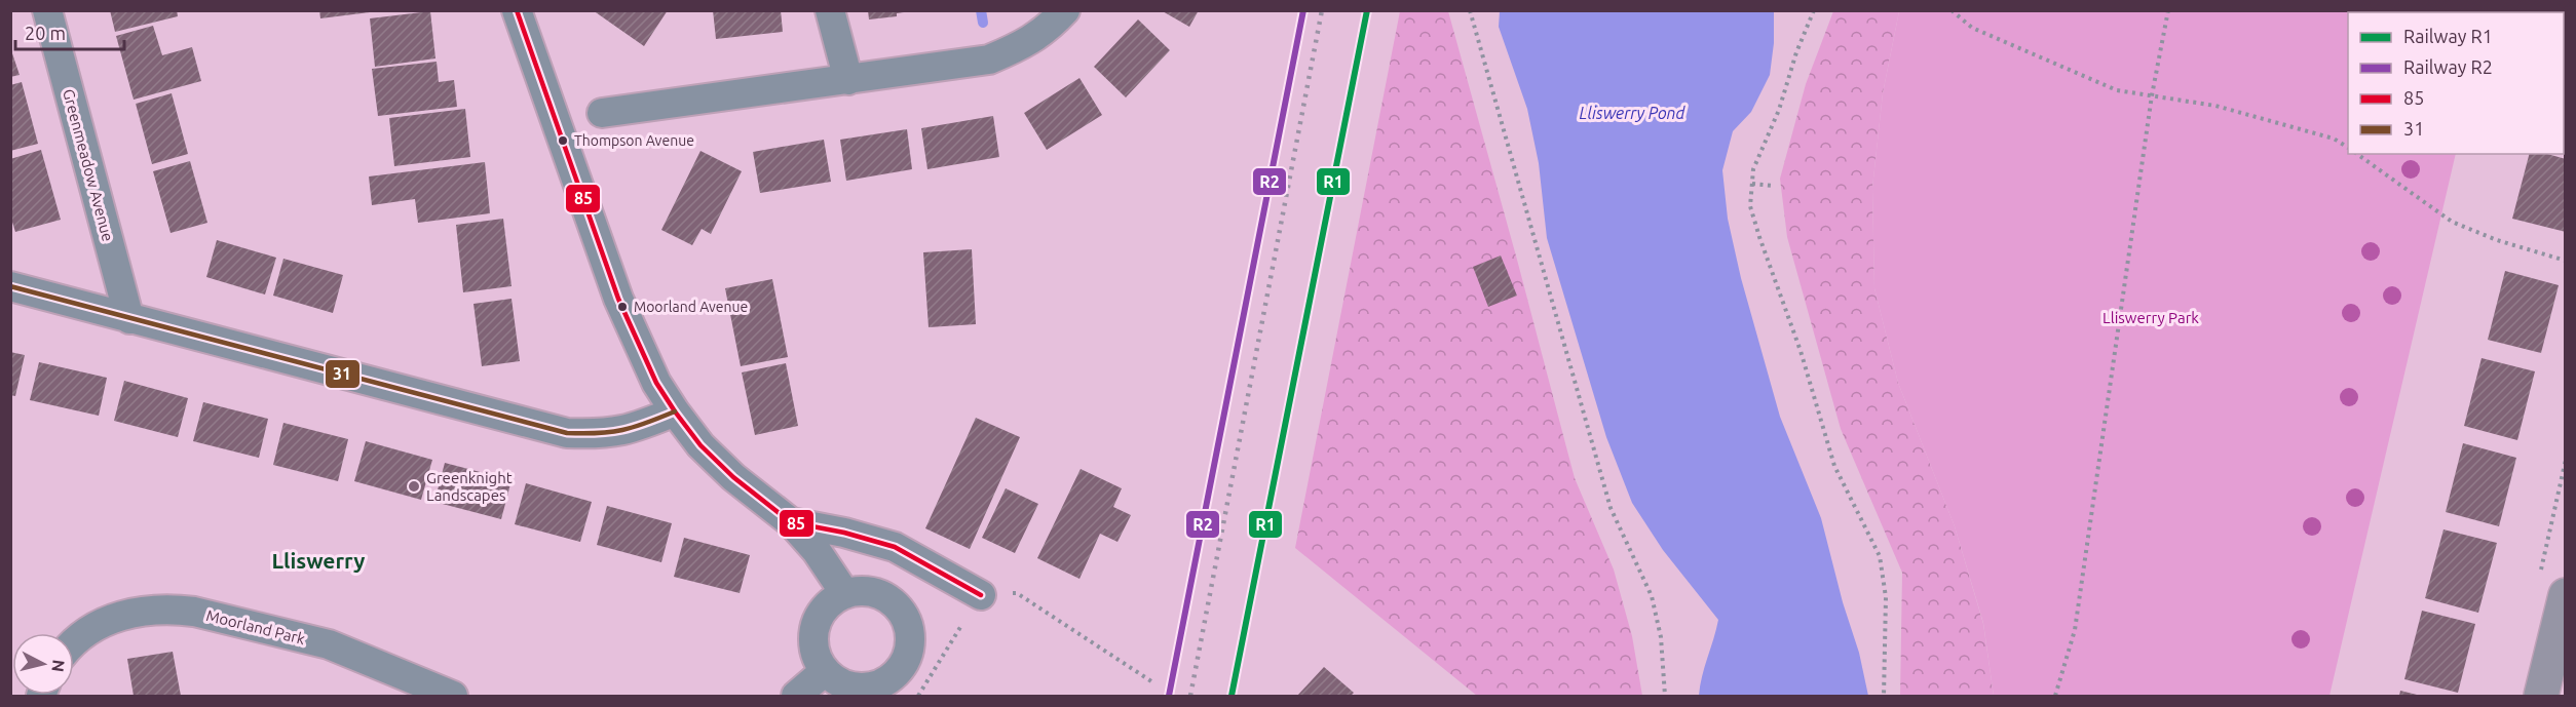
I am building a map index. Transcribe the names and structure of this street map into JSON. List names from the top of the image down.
{
  "streets": {
    "street": ["Greenmeadow Avenue", "Moorland Park"]
  },
  "districts": ["Lliswerry"],
  "water": ["Lliswerry Pond"],
  "parks": ["Lliswerry Park"],
  "places": ["Thompson Avenue", "Moorland Avenue", "Greenknight Landscapes"],
  "lines": [
    "rail line R1",
    "rail line R2",
    "transit line 85",
    "transit line 31"
  ],
  "legend": [
    "Railway R1",
    "Railway R2",
    "85",
    "31"
  ],
  "scale_bar": "20 m",
  "north": "right"
}
